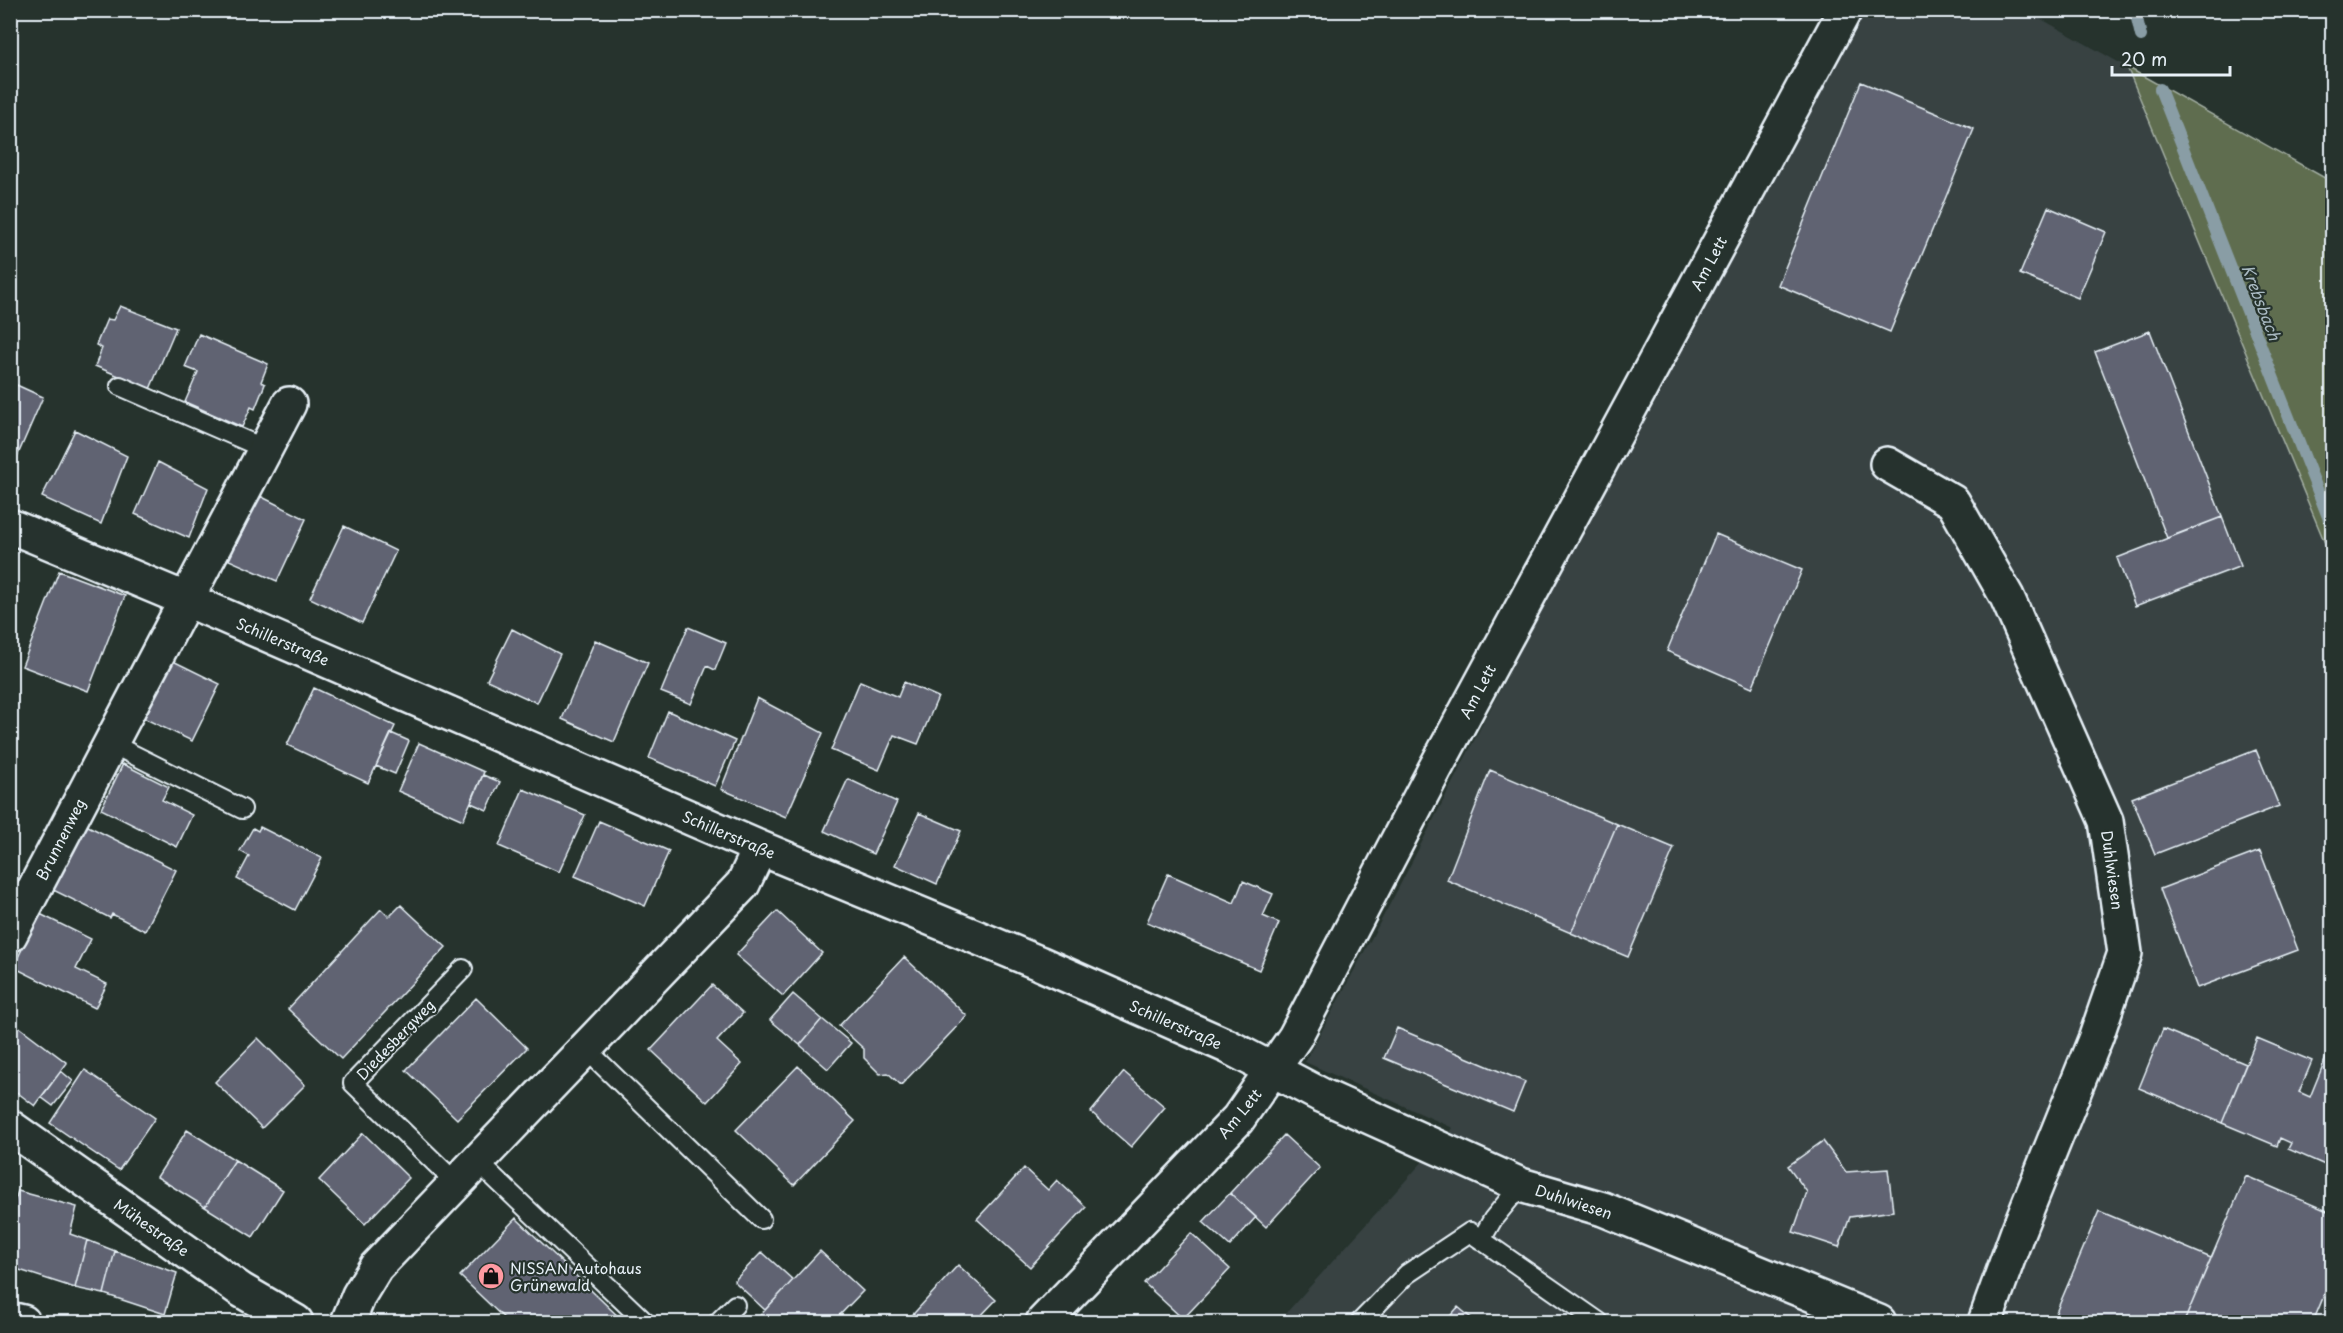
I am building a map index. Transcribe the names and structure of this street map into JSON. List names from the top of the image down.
{
  "streets": {
    "street": [
      "Am Lett",
      "Schillerstraße",
      "Brunnenweg",
      "Duhlwiesen",
      "Mühestraße"
    ],
    "lane": ["Diedesbergweg"]
  },
  "crossings": [
    ["Am Lett", "Schillerstraße"],
    ["Am Lett", "Duhlwiesen"],
    ["Schillerstraße", "Brunnenweg"],
    ["Schillerstraße", "Duhlwiesen"]
  ],
  "water": ["Krebsbach"],
  "places": {
    "shop": ["NISSAN Autohaus Grünewald"]
  },
  "scale_bar": "20 m"
}
